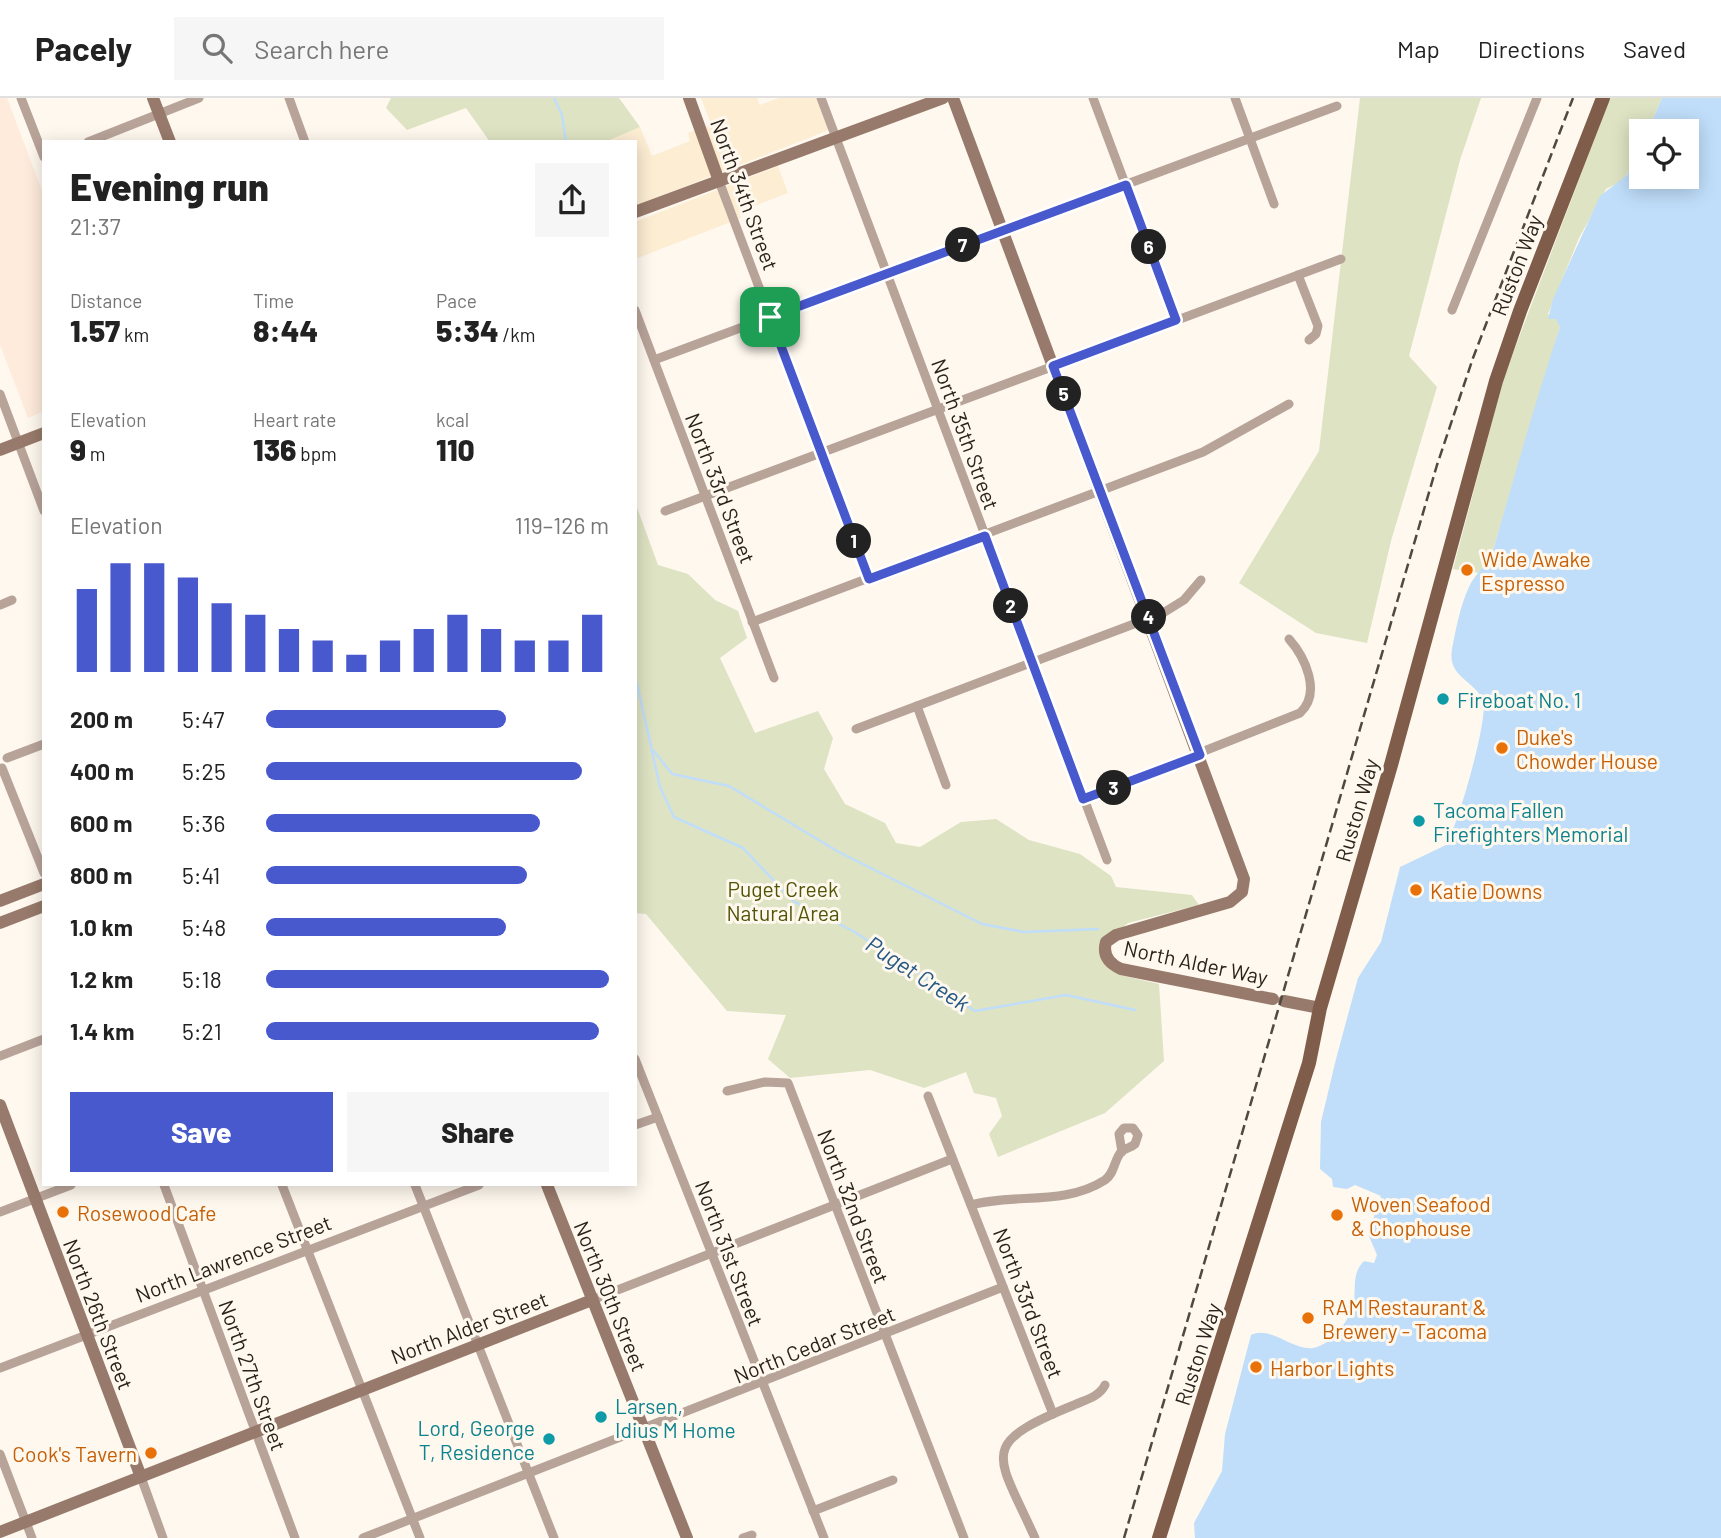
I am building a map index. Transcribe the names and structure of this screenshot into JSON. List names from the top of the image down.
{
  "streets": {
    "main road": ["Ruston Way"],
    "street": [
      "North 34th Street",
      "North 35th Street",
      "North 33rd Street",
      "North Alder Way",
      "North 32nd Street",
      "North 31st Street",
      "North Lawrence Street",
      "North 30th Street",
      "North 26th Street",
      "North Alder Street",
      "North Cedar Street",
      "North 27th Street"
    ]
  },
  "crossings": [
    ["Ruston Way", "North Alder Way"],
    ["North 33rd Street", "North Alder Street"],
    ["North 33rd Street", "North Cedar Street"],
    ["North 32nd Street", "North Alder Street"],
    ["North 32nd Street", "North Cedar Street"],
    ["North 31st Street", "North Alder Street"],
    ["North 31st Street", "North Cedar Street"],
    ["North Lawrence Street", "North 26th Street"],
    ["North Lawrence Street", "North 27th Street"],
    ["North 30th Street", "North Alder Street"],
    ["North 30th Street", "North Cedar Street"],
    ["North 26th Street", "North Alder Street"],
    ["North Alder Street", "North 27th Street"]
  ],
  "water": ["Puget Creek"],
  "parks": ["Puget Creek Natural Area"],
  "places": [
    "Wide Awake Espresso",
    "Fireboat No. 1",
    "Duke's Chowder House",
    "Tacoma Fallen Firefighters Memorial",
    "Katie Downs",
    "Rosewood Cafe",
    "Woven Seafood & Chophouse",
    "RAM Restaurant & Brewery - Tacoma",
    "Harbor Lights",
    "Larsen, Idius M Home",
    "Lord, George T, Residence",
    "Cook's Tavern"
  ],
  "page": {
    "header": "Pacely",
    "search": "Search here",
    "nav": ["Map", "Directions", "Saved"],
    "heading": ["Evening run", "21:37"],
    "pins": [
      "7",
      "6",
      "5",
      "1",
      "2",
      "4",
      "3"
    ],
    "stats": [
      ["Distance", "1.57 km"],
      ["Time", "8:44"],
      ["Pace", "5:34 /km"],
      ["Elevation", "9 m"],
      ["Heart rate", "136 bpm"],
      ["kcal", "110"]
    ],
    "chart": ["Elevation", "119–126 m"],
    "list": [
      {
        "name": "200 m",
        "note": "5:47"
      },
      {
        "name": "400 m",
        "note": "5:25"
      },
      {
        "name": "600 m",
        "note": "5:36"
      },
      {
        "name": "800 m",
        "note": "5:41"
      },
      {
        "name": "1.0 km",
        "note": "5:48"
      },
      {
        "name": "1.2 km",
        "note": "5:18"
      },
      {
        "name": "1.4 km",
        "note": "5:21"
      }
    ],
    "buttons": ["Save", "Share"]
  }
}
